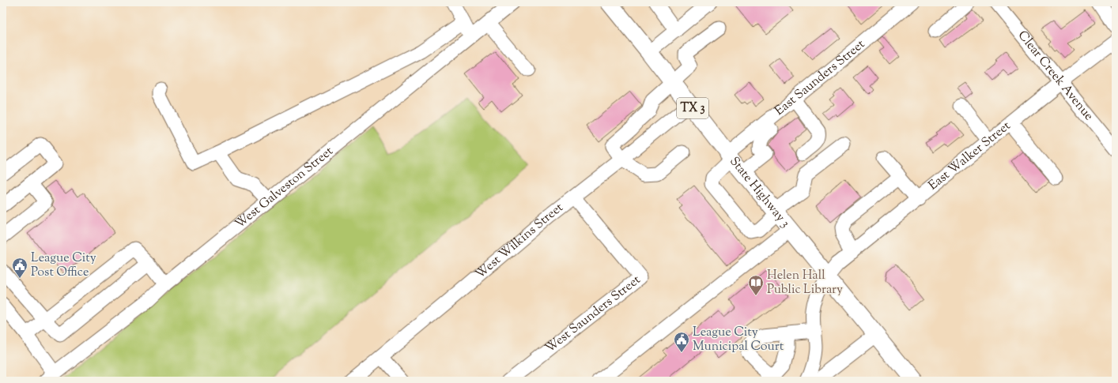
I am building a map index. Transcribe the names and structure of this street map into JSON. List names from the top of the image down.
{
  "streets": {
    "main road": ["TX 3", "State Highway 3"],
    "street": [
      "Clear Creek Avenue",
      "East Saunders Street",
      "East Walker Street",
      "West Galveston Street",
      "West Wilkins Street",
      "West Saunders Street"
    ]
  },
  "crossings": [
    ["Clear Creek Avenue", "East Walker Street"],
    ["East Saunders Street", "State Highway 3"],
    ["East Walker Street", "State Highway 3"],
    ["State Highway 3", "West Wilkins Street"],
    ["West Wilkins Street", "West Saunders Street"]
  ],
  "places": {
    "public building": ["League City Post Office", "League City Municipal Court"],
    "library": ["Helen Hall Public Library"]
  }
}
